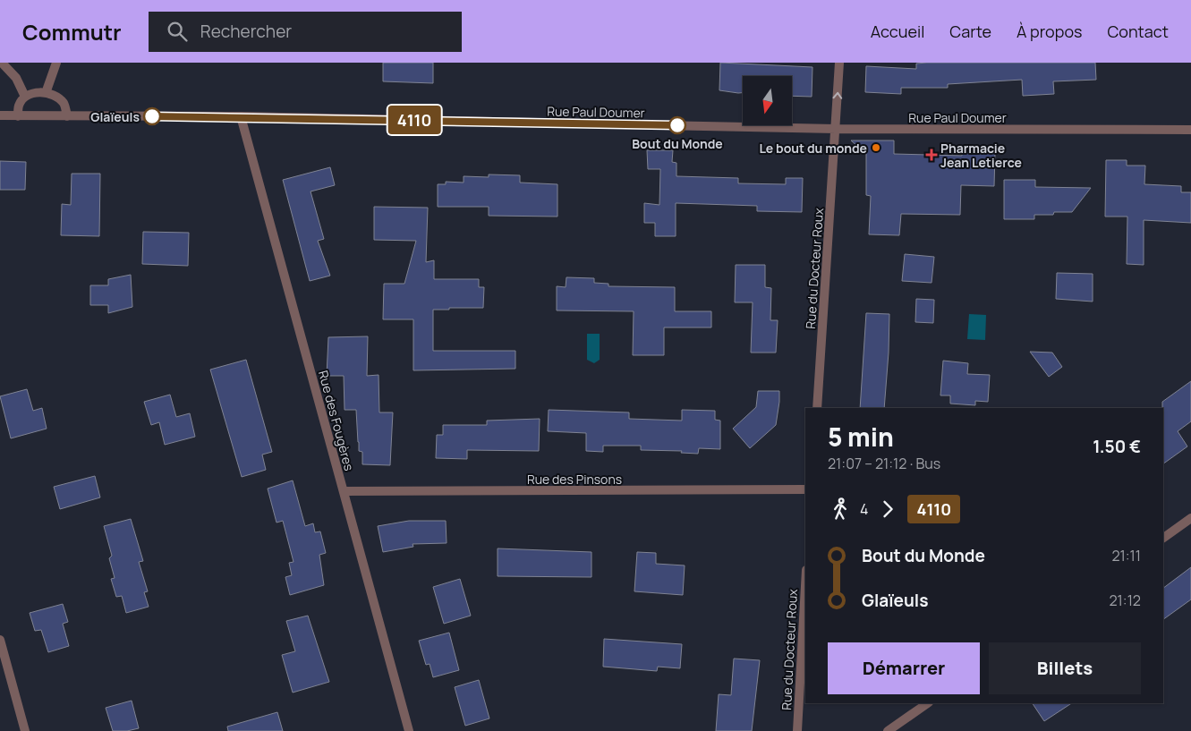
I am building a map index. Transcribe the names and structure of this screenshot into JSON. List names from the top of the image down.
{
  "streets": {
    "street": [
      "Rue Paul Doumer",
      "Rue du Docteur Roux",
      "Rue des Fougères",
      "Rue des Pinsons"
    ]
  },
  "crossings": [
    ["Rue Paul Doumer", "Rue du Docteur Roux"],
    ["Rue Paul Doumer", "Rue des Fougères"],
    ["Rue des Fougères", "Rue des Pinsons"]
  ],
  "places": {
    "other": ["Glaïeuls", "Bout du Monde", "Le bout du monde"],
    "health": ["Pharmacie Jean Letierce"]
  },
  "lines": ["bus line 4110"],
  "north": "bottom",
  "page": {
    "header": "Commutr",
    "search": "Rechercher",
    "nav": [
      "Accueil",
      "Carte",
      "À propos",
      "Contact"
    ],
    "on_map": "4110",
    "heading": ["5 min", "21:07 – 21:12 · Bus", "1.50 €"],
    "legs": ["4", "4110"],
    "list": [
      {
        "name": "Bout du Monde",
        "value": "21:11"
      },
      {
        "name": "Glaïeuls",
        "value": "21:12"
      }
    ],
    "buttons": ["Démarrer", "Billets"]
  }
}
